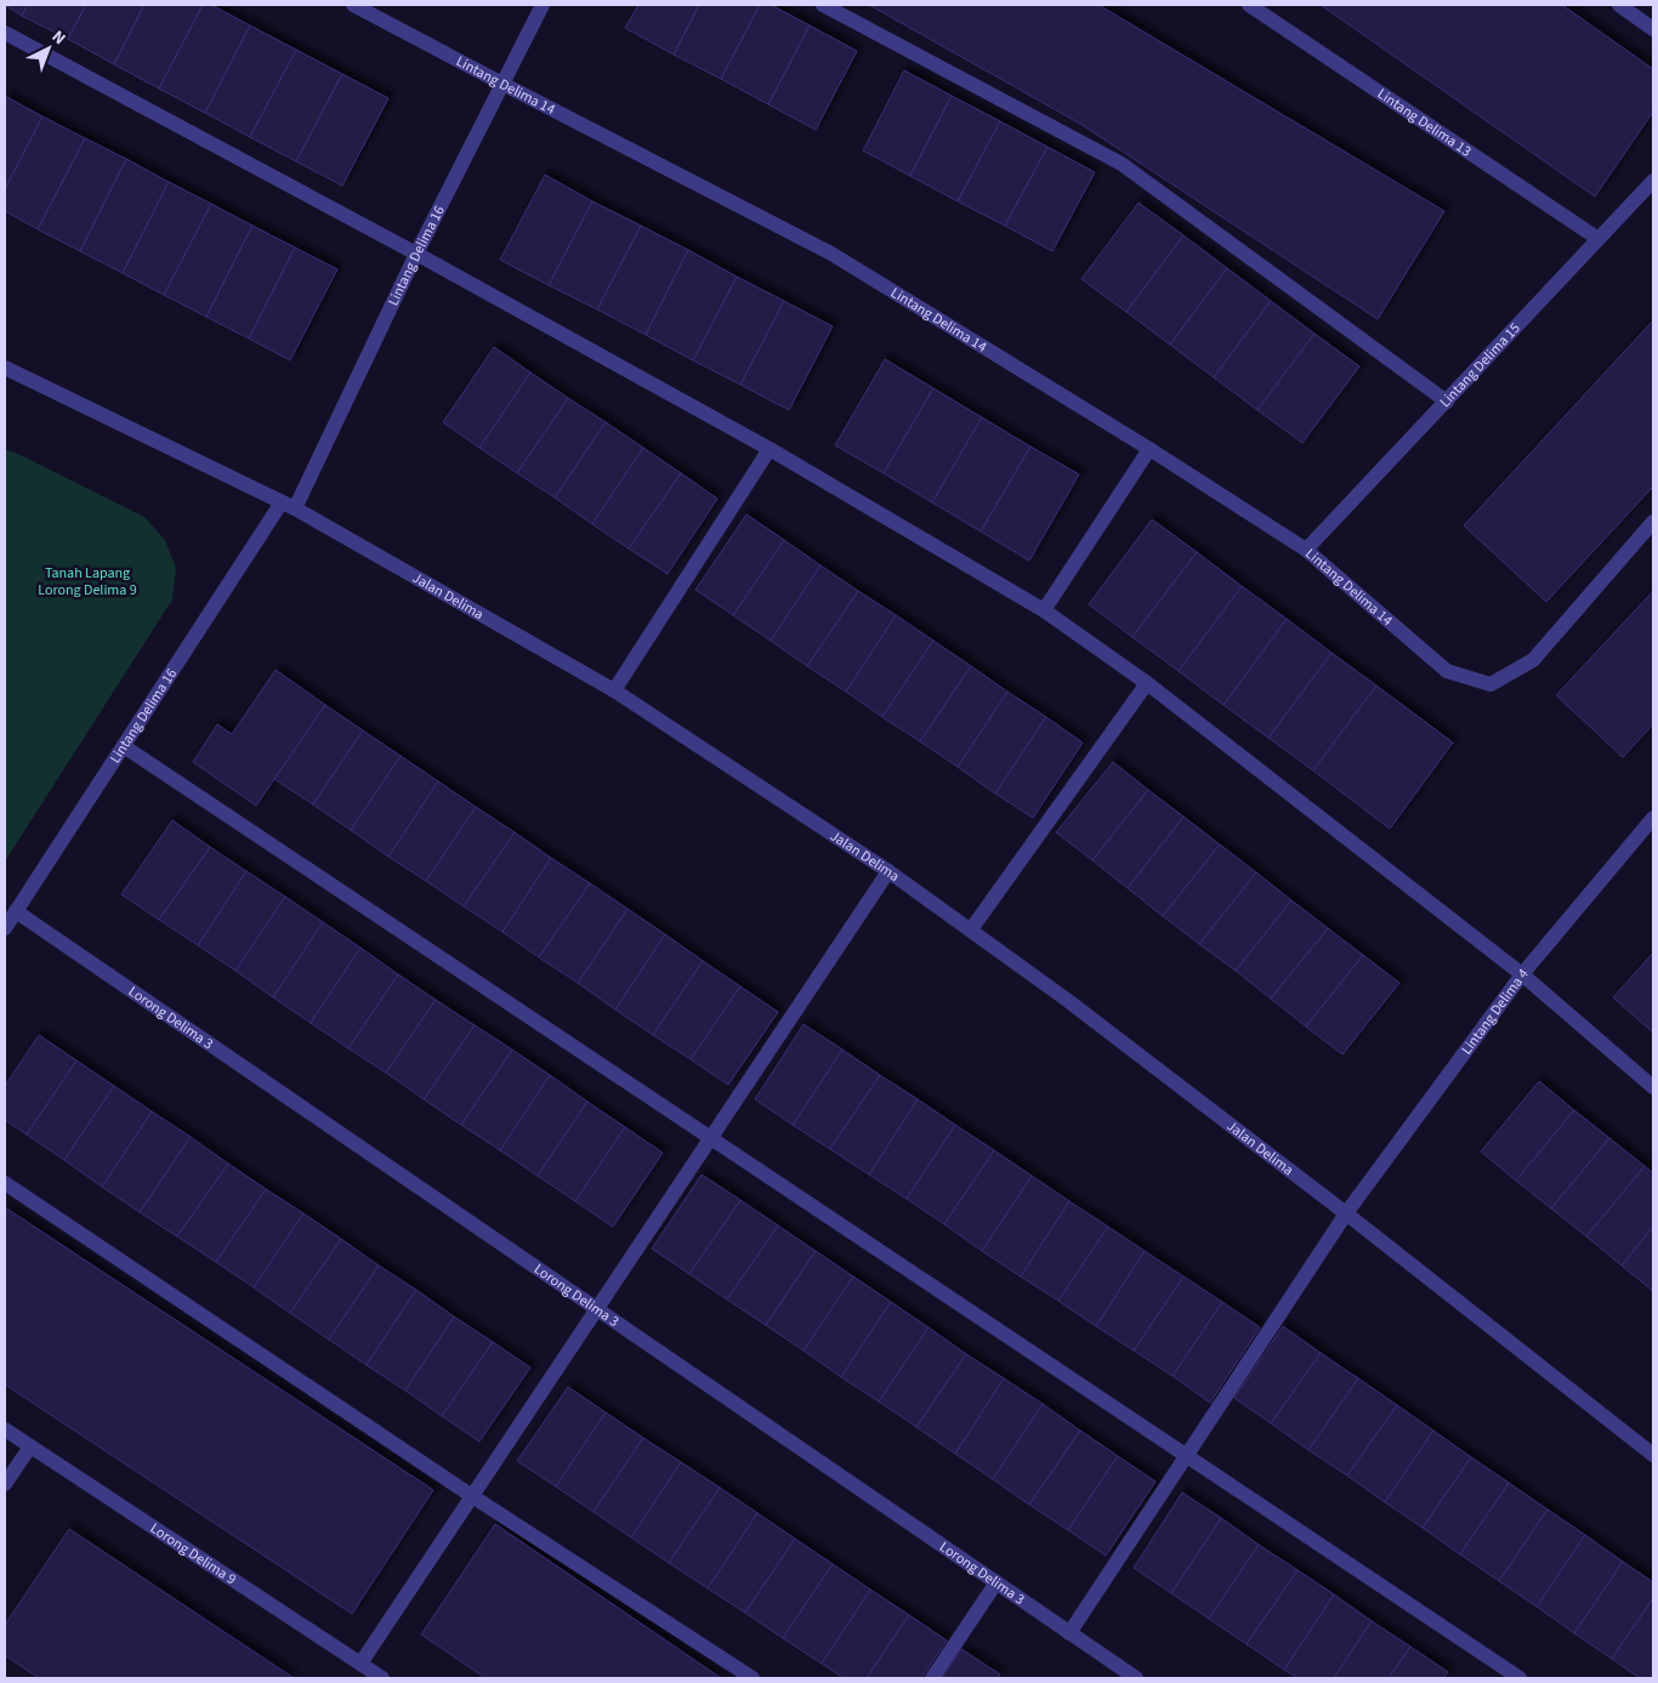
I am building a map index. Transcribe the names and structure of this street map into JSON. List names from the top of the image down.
{
  "streets": {
    "street": [
      "Lintang Delima 14",
      "Lintang Delima 13",
      "Lintang Delima 16",
      "Lintang Delima 15",
      "Jalan Delima",
      "Lintang Delima 4",
      "Lorong Delima 3",
      "Lorong Delima 9"
    ]
  },
  "crossings": [
    ["Lintang Delima 14", "Lintang Delima 16"],
    ["Lintang Delima 14", "Lintang Delima 15"],
    ["Lintang Delima 13", "Lintang Delima 15"],
    ["Lintang Delima 16", "Jalan Delima"],
    ["Lintang Delima 16", "Lorong Delima 3"],
    ["Jalan Delima", "Lintang Delima 4"],
    ["Lintang Delima 4", "Lorong Delima 3"]
  ],
  "parks": ["Tanah Lapang Lorong Delima 9"],
  "north": "top right"
}
